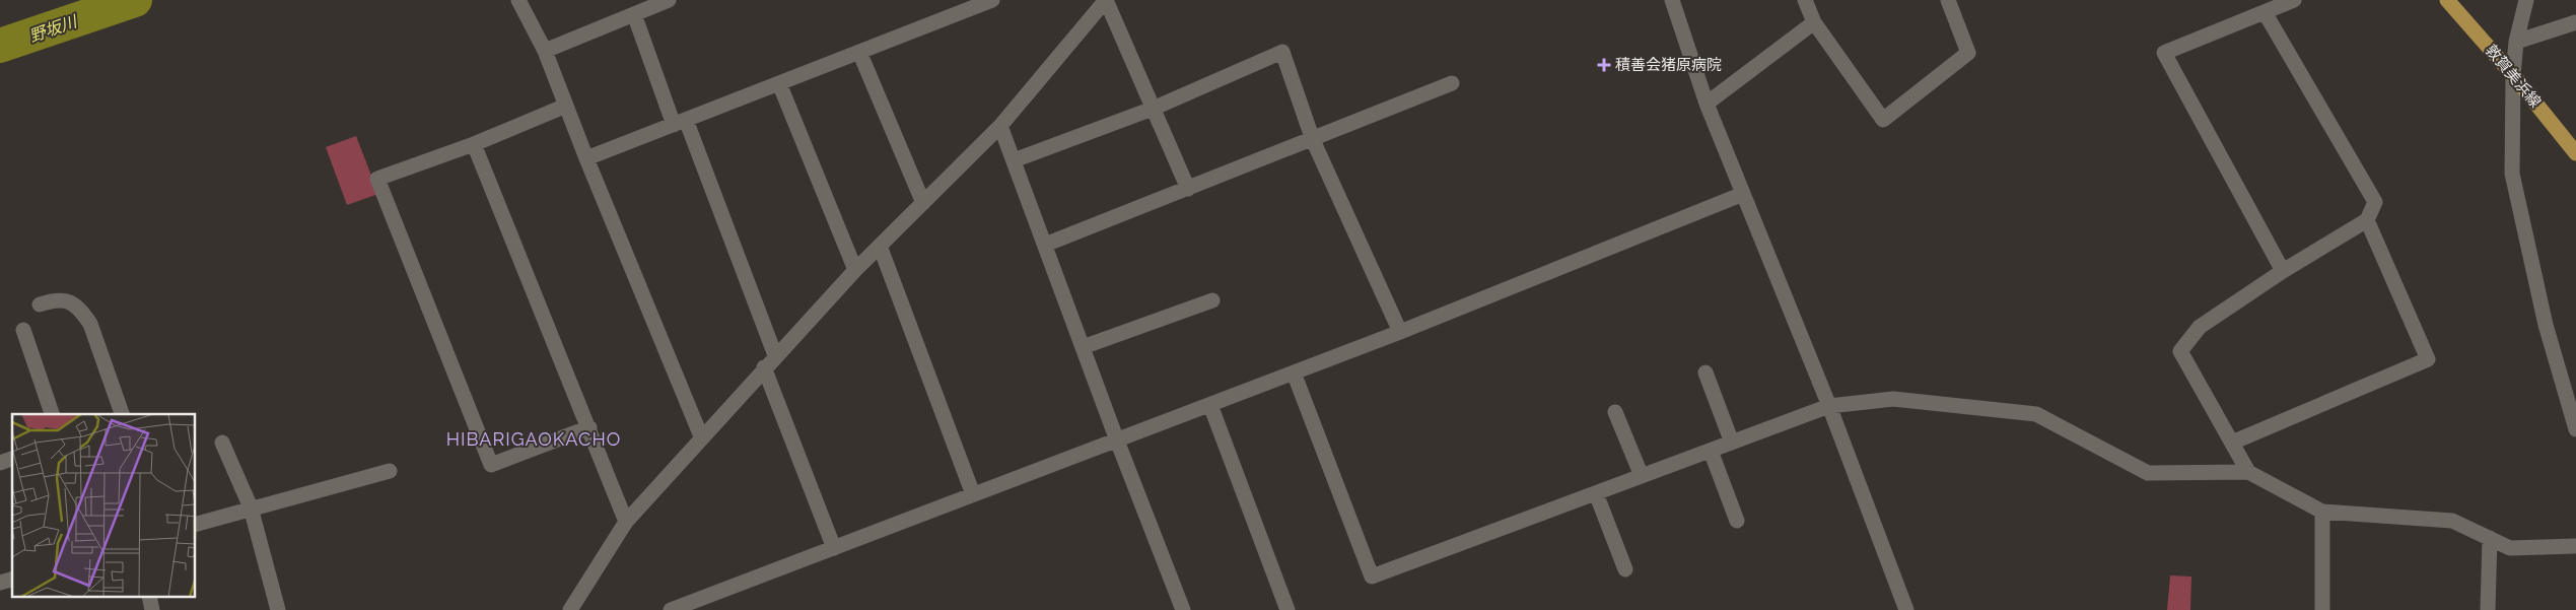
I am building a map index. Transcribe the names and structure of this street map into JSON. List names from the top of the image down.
{
  "streets": {
    "main road": ["敦賀美浜線"]
  },
  "districts": ["HIBARIGAOKACHO"],
  "water": ["野坂川"],
  "places": {
    "health": ["積善会猪原病院"]
  }
}
